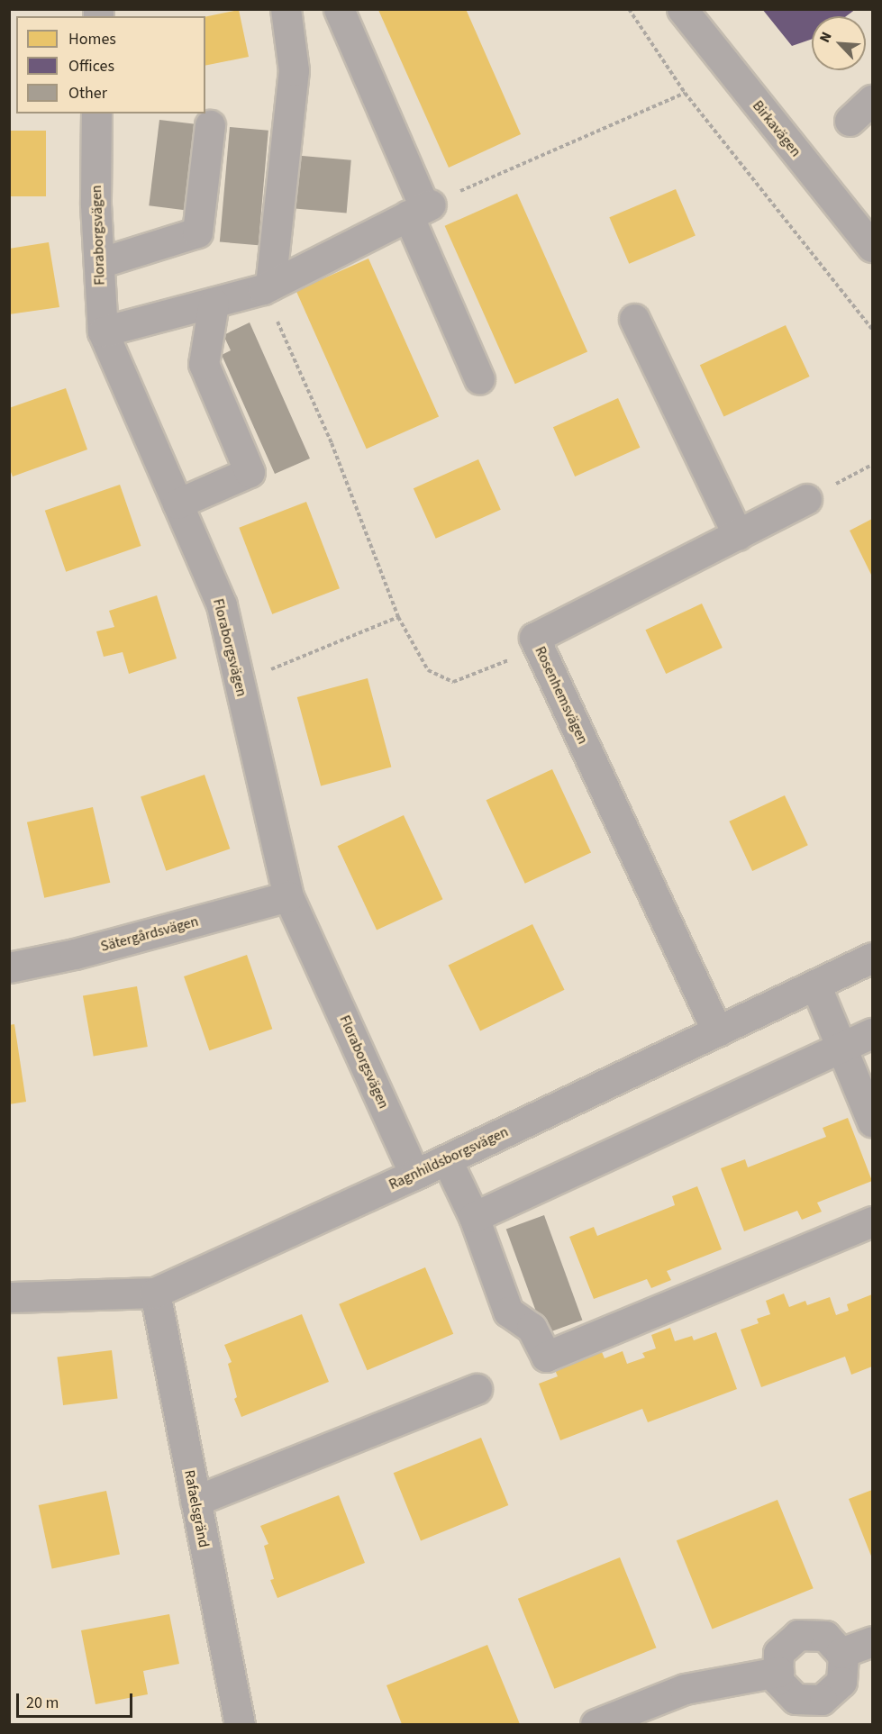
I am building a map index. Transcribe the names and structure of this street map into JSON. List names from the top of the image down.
{
  "streets": {
    "street": [
      "Birkavägen",
      "Floraborgsvägen",
      "Rosenhemsvägen",
      "Sätergårdsvägen",
      "Ragnhildsborgsvägen",
      "Rafaelsgränd"
    ]
  },
  "crossings": [
    ["Floraborgsvägen", "Sätergårdsvägen"],
    ["Floraborgsvägen", "Ragnhildsborgsvägen"],
    ["Rosenhemsvägen", "Ragnhildsborgsvägen"],
    ["Ragnhildsborgsvägen", "Rafaelsgränd"]
  ],
  "legend": ["Homes", "Offices", "Other"],
  "scale_bar": "20 m",
  "north": "top left"
}
